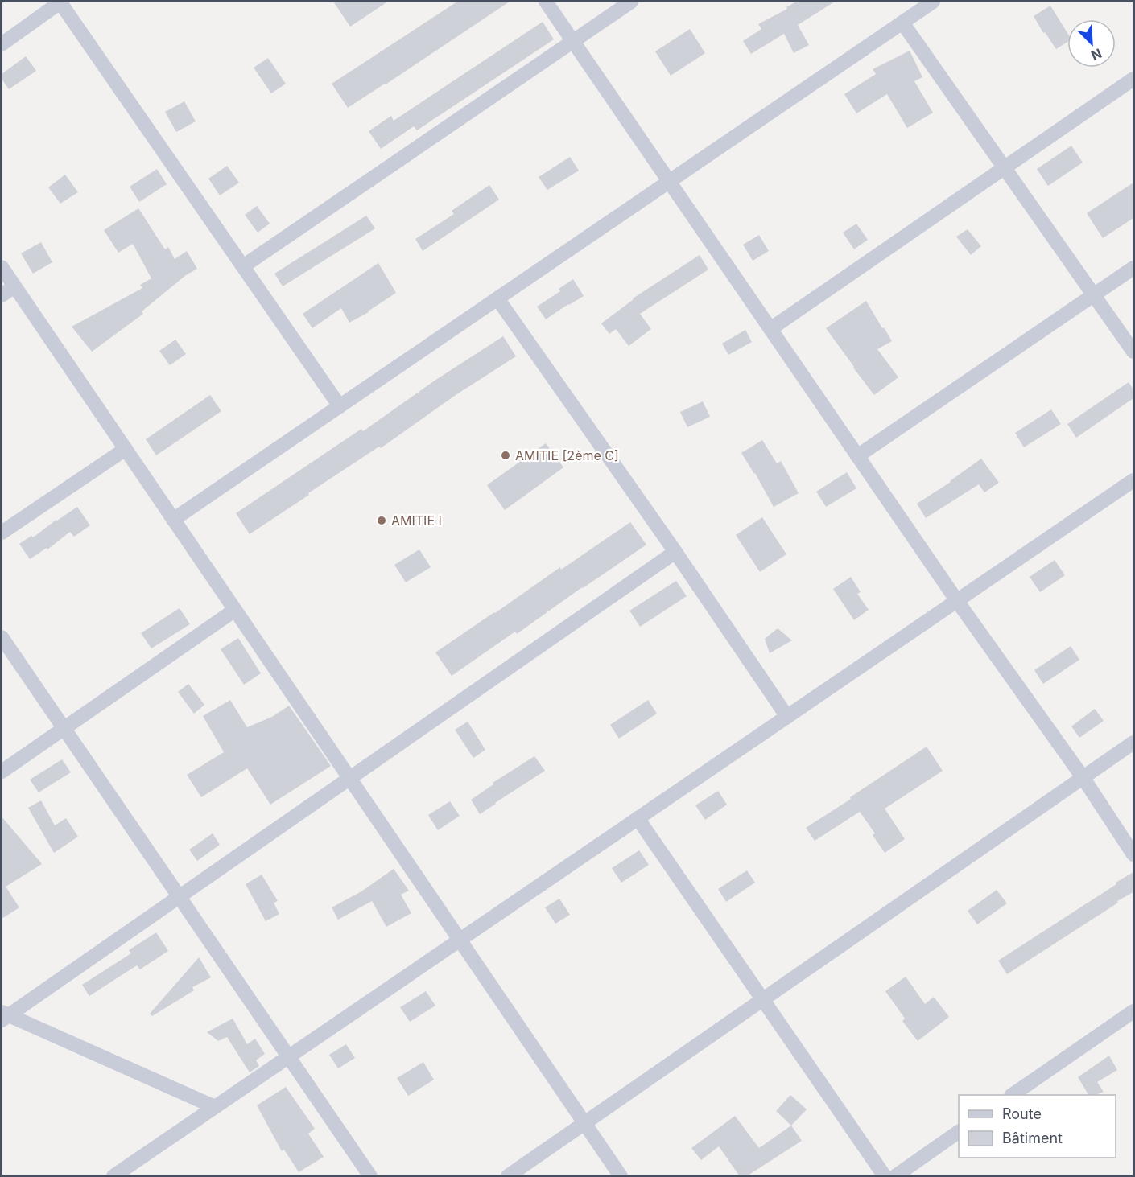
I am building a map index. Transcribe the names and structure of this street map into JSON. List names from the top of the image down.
{
  "places": ["AMITIE [2ème C]", "AMITIE I"],
  "legend": ["Route", "Bâtiment"],
  "north": "bottom right"
}
